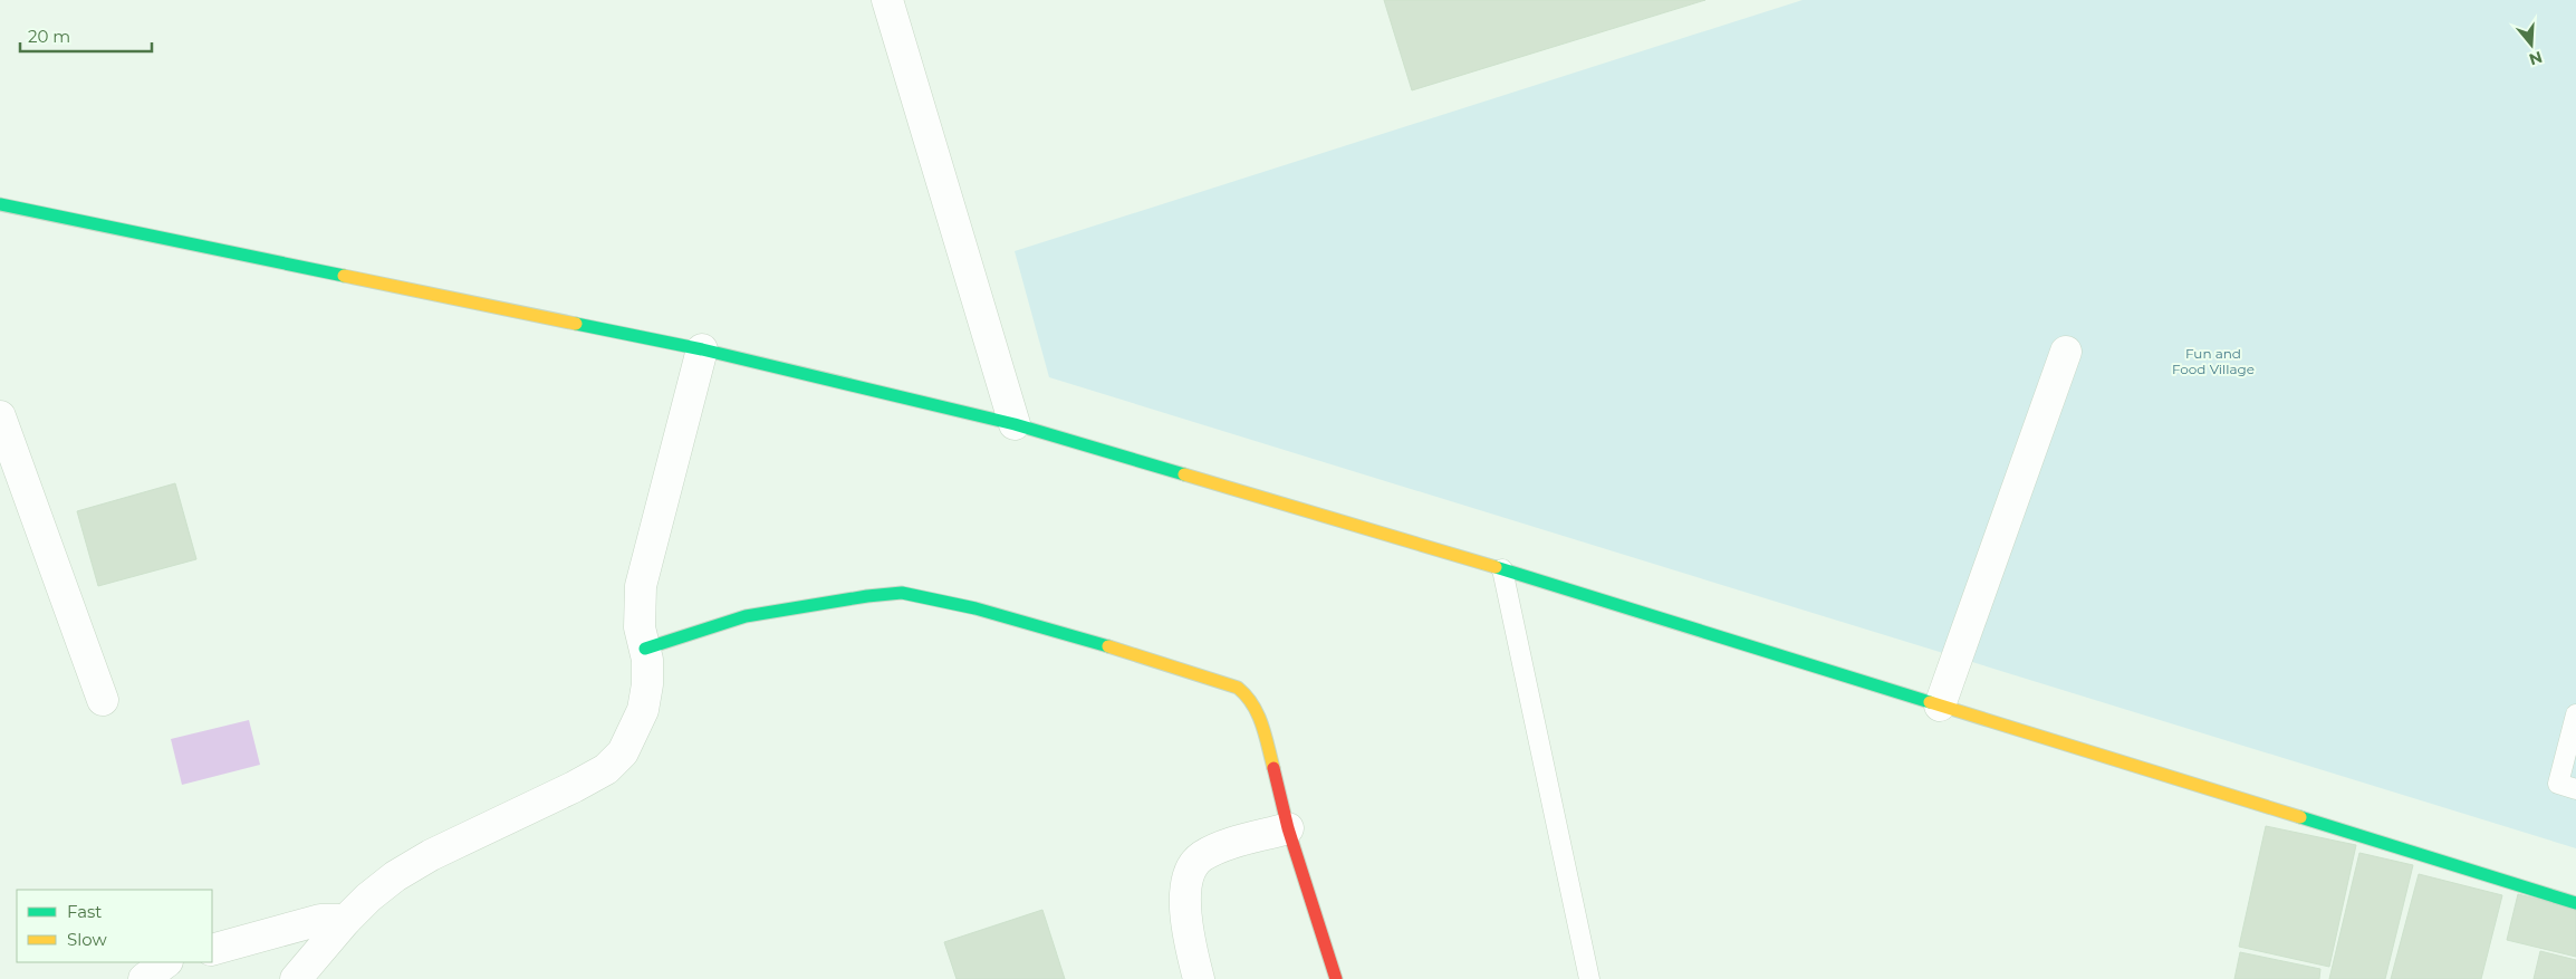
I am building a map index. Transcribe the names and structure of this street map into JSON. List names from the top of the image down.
{
  "parks": ["Fun and Food Village"],
  "legend": ["Fast", "Slow"],
  "scale_bar": "20 m",
  "north": "bottom"
}
